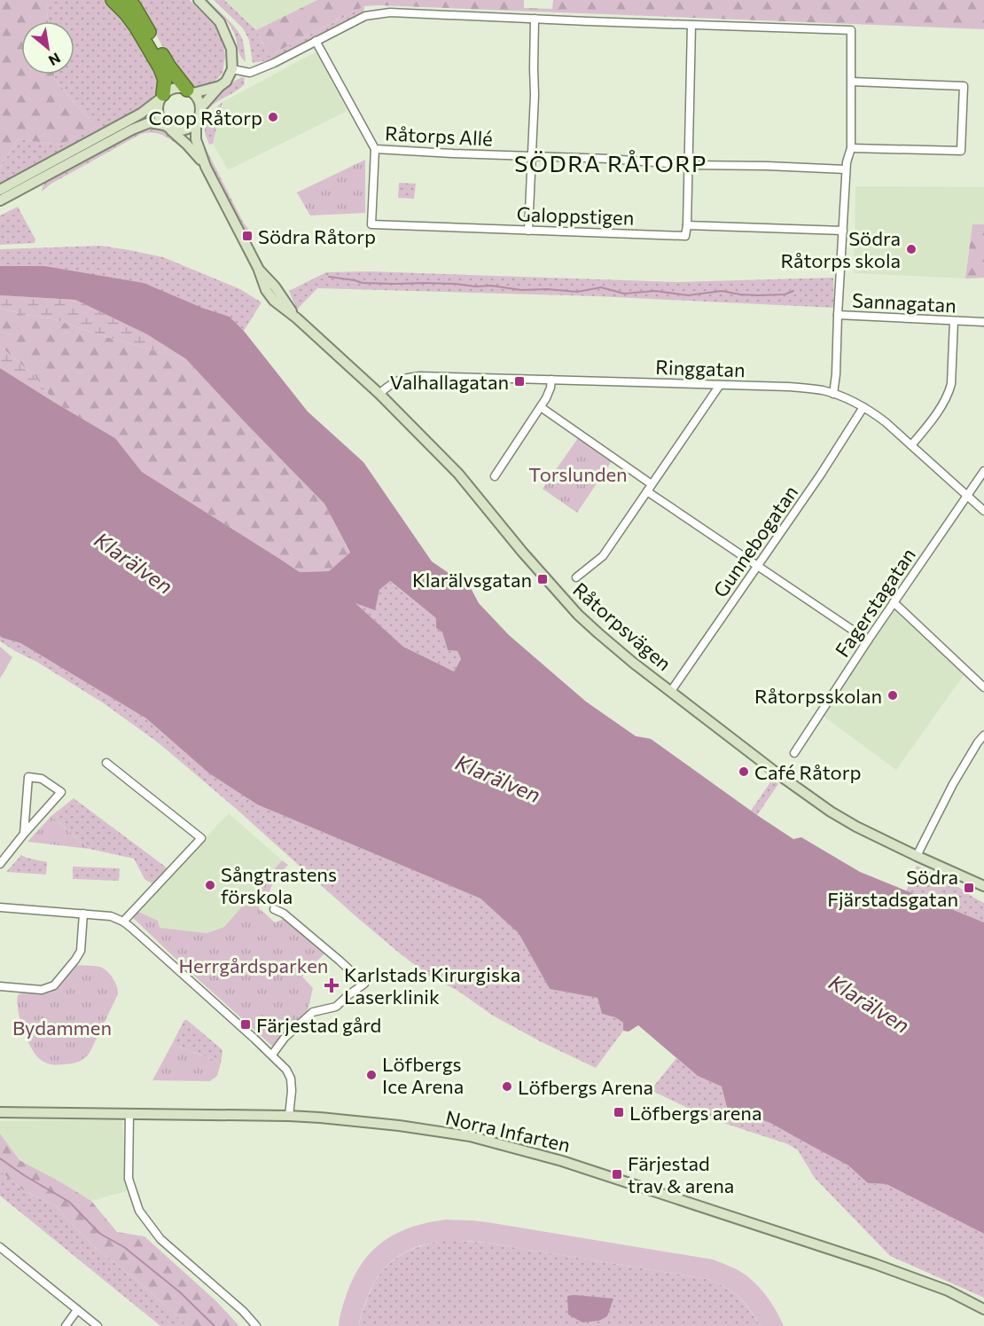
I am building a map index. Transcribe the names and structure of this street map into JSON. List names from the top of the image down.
{
  "streets": {
    "street": [
      "Råtorps Allé",
      "Galoppstigen",
      "Sannagatan",
      "Ringgatan",
      "Gunnebogatan",
      "Fagerstagatan",
      "Råtorpsvägen",
      "Norra Infarten"
    ]
  },
  "crossings": [
    ["Råtorps Allé", "Galoppstigen"],
    ["Sannagatan", "Ringgatan"],
    ["Ringgatan", "Gunnebogatan"],
    ["Ringgatan", "Fagerstagatan"],
    ["Ringgatan", "Råtorpsvägen"],
    ["Gunnebogatan", "Råtorpsvägen"]
  ],
  "districts": ["SÖDRA RÅTORP"],
  "water": ["Klarälven"],
  "parks": ["Torslunden", "Herrgårdsparken", "Bydammen"],
  "places": {
    "other": [
      "Coop Råtorp",
      "Södra Råtorps skola",
      "Råtorpsskolan",
      "Café Råtorp",
      "Sångtrastens förskola",
      "Löfbergs Ice Arena",
      "Löfbergs Arena"
    ],
    "transit": [
      "Södra Råtorp",
      "Valhallagatan",
      "Klarälvsgatan",
      "Södra Fjärstadsgatan",
      "Färjestad gård",
      "Löfbergs arena",
      "Färjestad trav & arena"
    ],
    "health": ["Karlstads Kirurgiska Laserklinik"]
  },
  "north": "bottom right"
}
